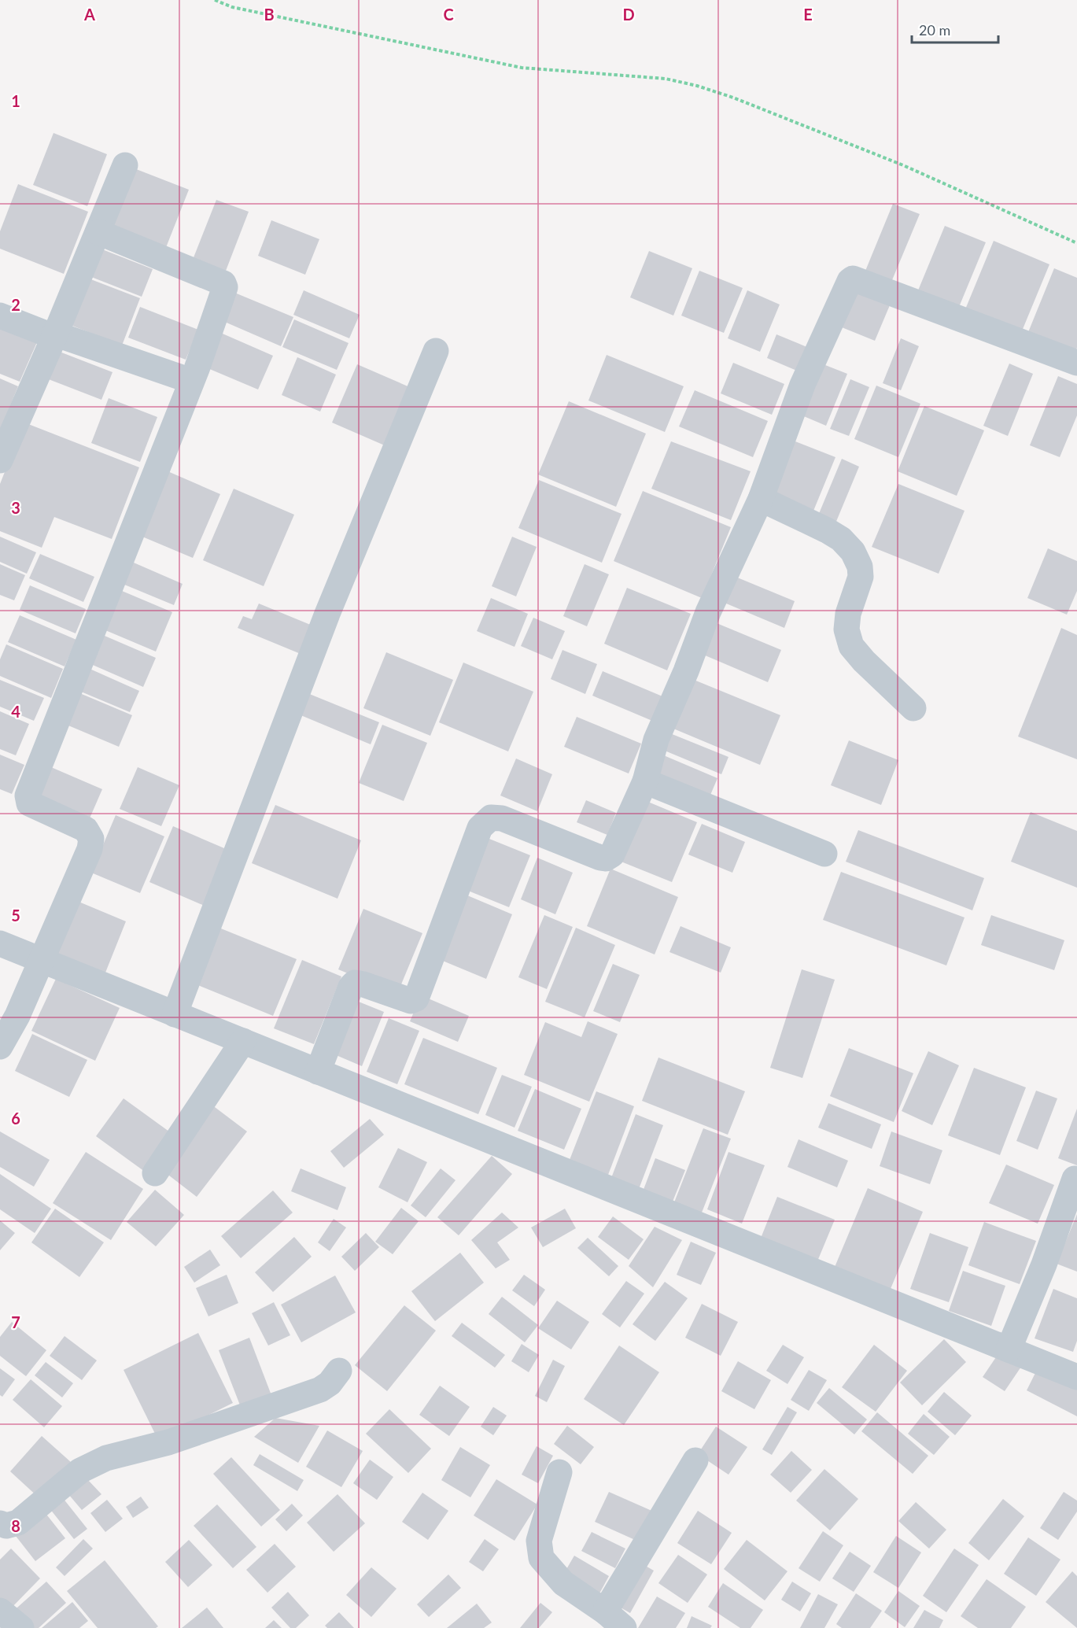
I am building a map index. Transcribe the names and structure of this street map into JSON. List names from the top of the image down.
{
  "scale_bar": "20 m",
  "grid": {
    "columns": [
      "A",
      "B",
      "C",
      "D",
      "E"
    ],
    "rows": [
      "1",
      "2",
      "3",
      "4",
      "5",
      "6",
      "7",
      "8"
    ]
  }
}
